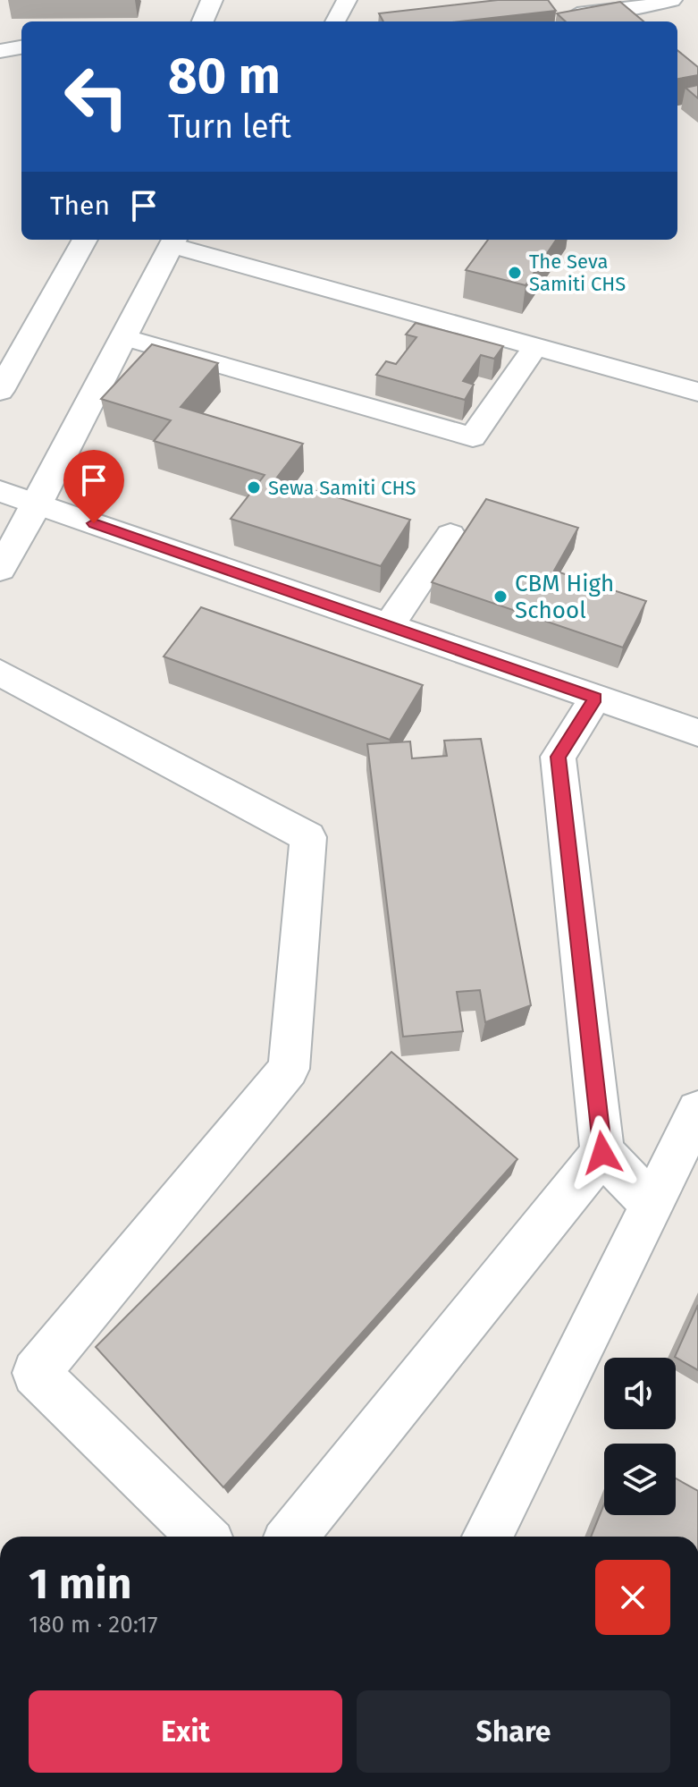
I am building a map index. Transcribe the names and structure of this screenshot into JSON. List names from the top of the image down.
{
  "places": ["The Seva Samiti CHS", "Sewa Samiti CHS", "CBM High School"],
  "page": {
    "turn": ["80 m", "Turn left"],
    "then": "Then",
    "heading": ["1 min", "180 m · 20:17"],
    "buttons": ["Exit", "Share"]
  }
}
